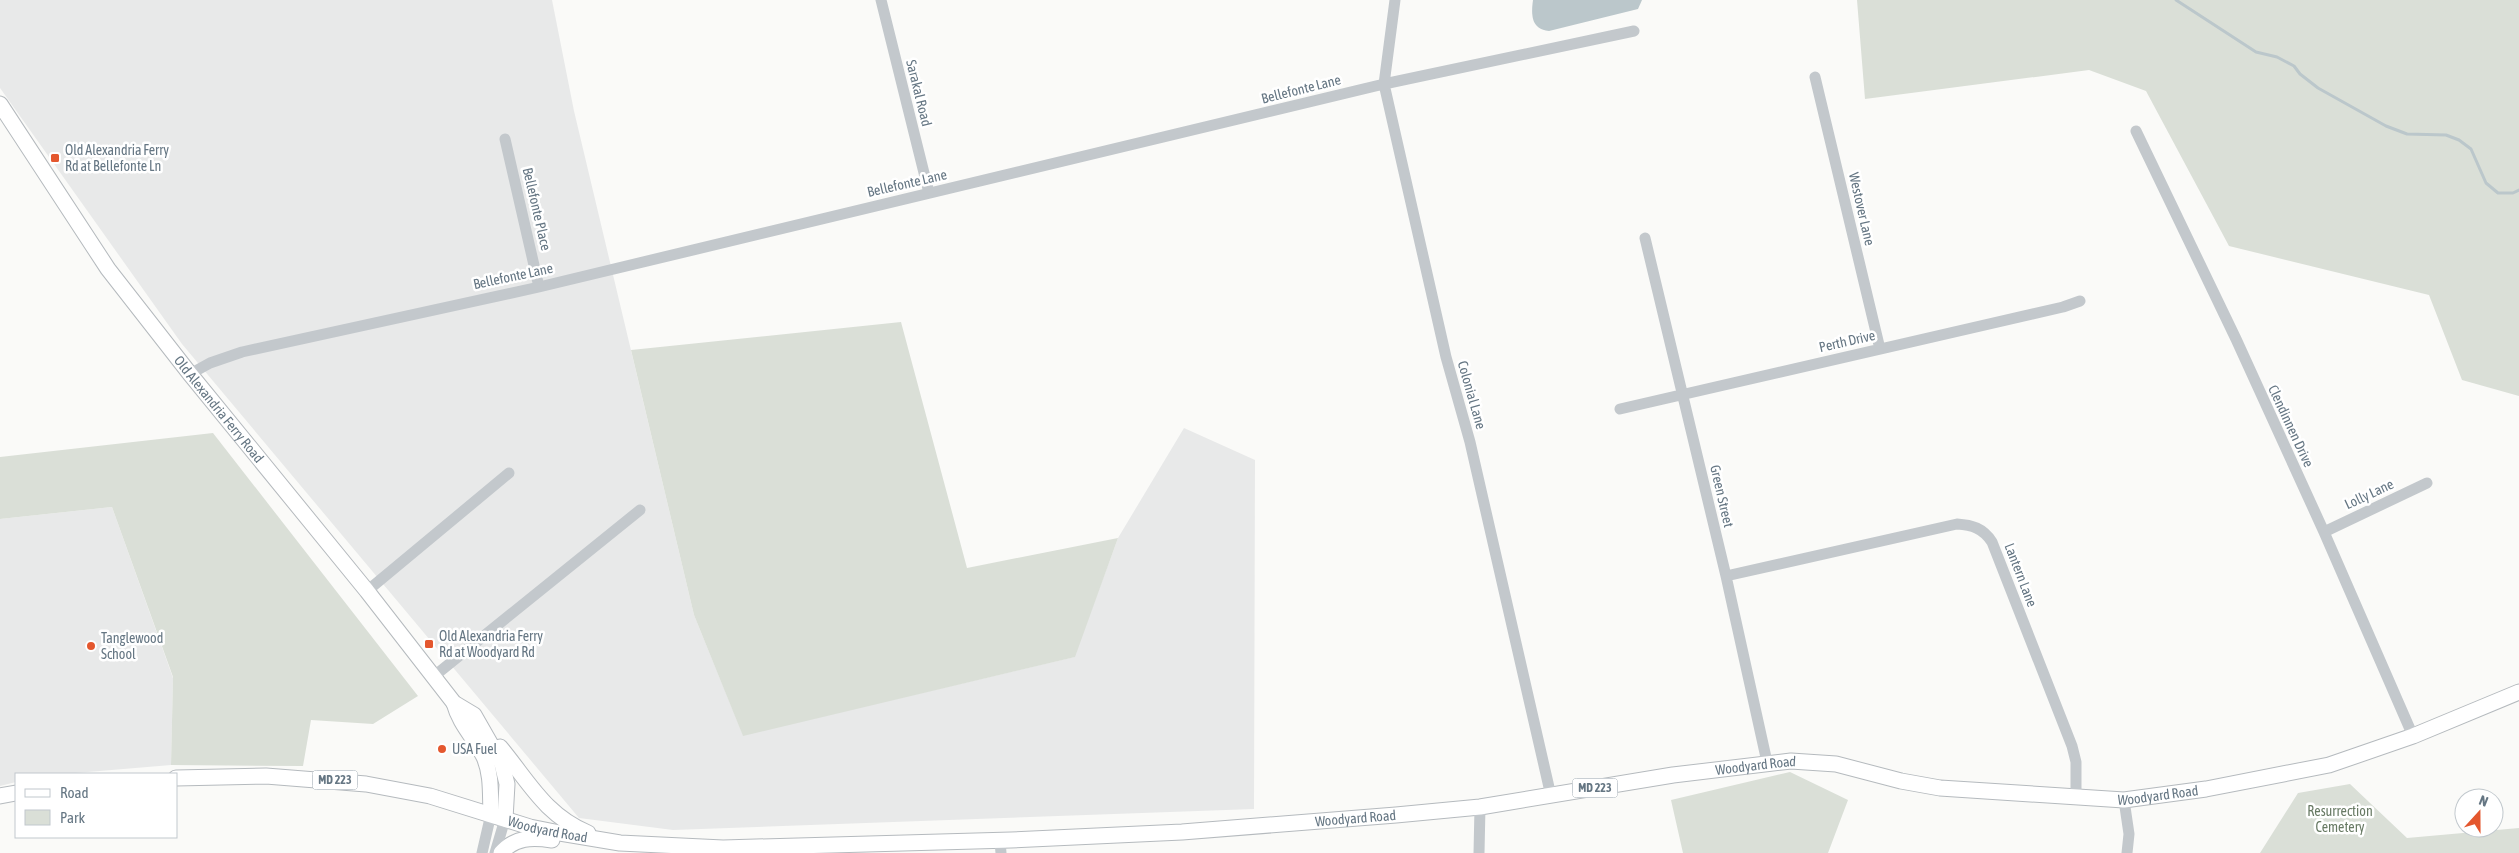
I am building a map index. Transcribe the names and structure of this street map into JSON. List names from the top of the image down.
{
  "streets": {
    "main road": ["Old Alexandria Ferry Road", "Woodyard Road", "MD 223"],
    "street": [
      "Bellefonte Lane",
      "Sarakal Road",
      "Bellefonte Place",
      "Westover Lane",
      "Perth Drive",
      "Colonial Lane",
      "Clendinnen Drive",
      "Lolly Lane",
      "Green Street",
      "Lantern Lane"
    ]
  },
  "crossings": [
    ["Bellefonte Lane", "Sarakal Road"],
    ["Bellefonte Lane", "Bellefonte Place"],
    ["Bellefonte Lane", "Colonial Lane"],
    ["Bellefonte Lane", "Old Alexandria Ferry Road"],
    ["Westover Lane", "Perth Drive"],
    ["Perth Drive", "Green Street"],
    ["Colonial Lane", "Woodyard Road"],
    ["Old Alexandria Ferry Road", "Woodyard Road"],
    ["Clendinnen Drive", "Lolly Lane"],
    ["Clendinnen Drive", "Woodyard Road"],
    ["Green Street", "Lantern Lane"],
    ["Green Street", "Woodyard Road"],
    ["Lantern Lane", "Woodyard Road"]
  ],
  "parks": ["Resurrection Cemetery"],
  "places": {
    "transit": ["Old Alexandria Ferry Rd at Bellefonte Ln", "Old Alexandria Ferry Rd at Woodyard Rd"],
    "other": ["Tanglewood School", "USA Fuel"]
  },
  "legend": ["Road", "Park"],
  "north": "top"
}
